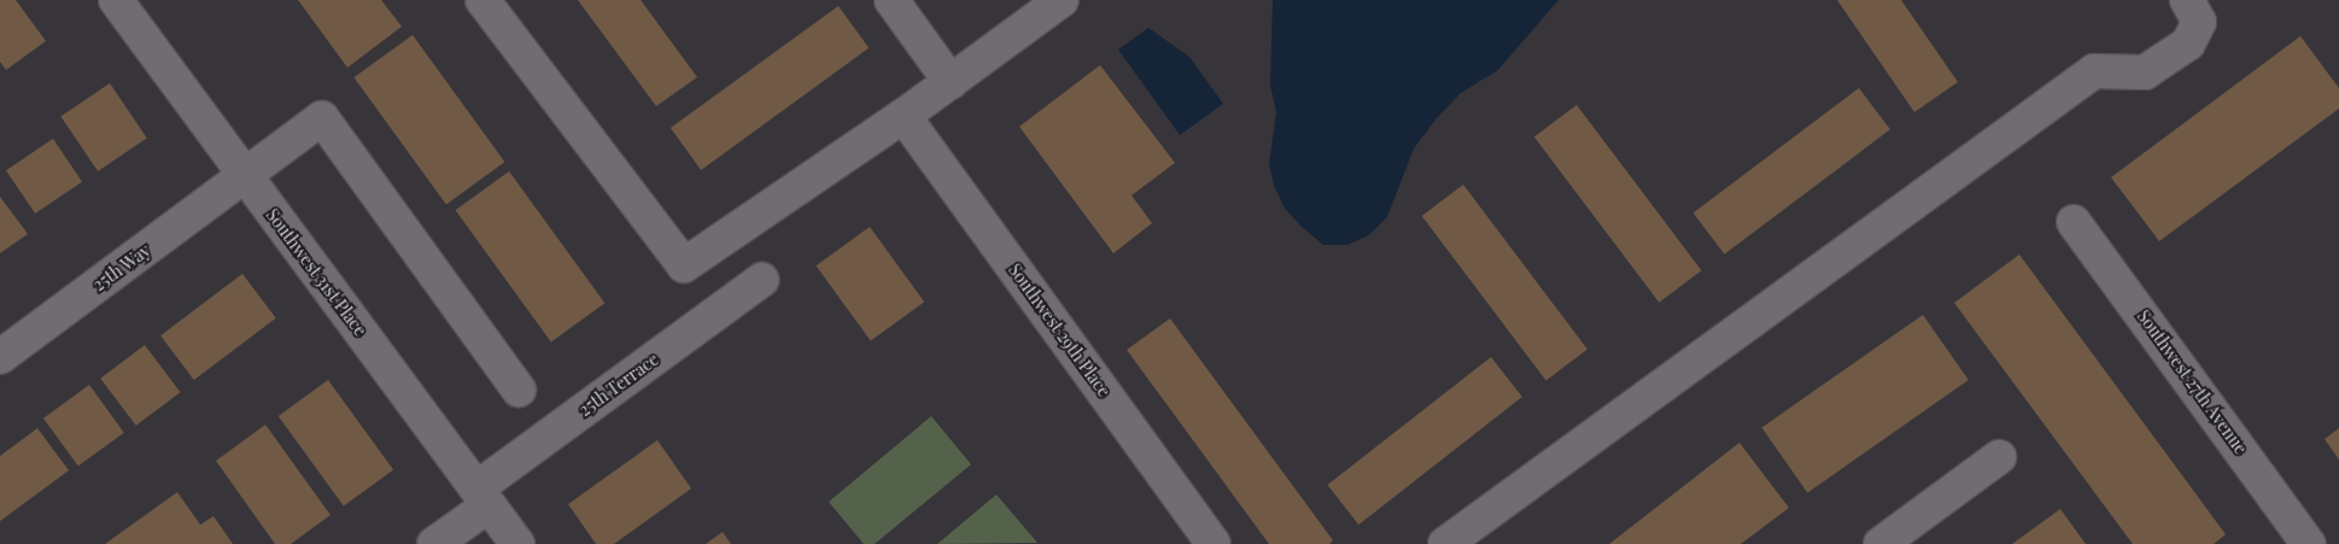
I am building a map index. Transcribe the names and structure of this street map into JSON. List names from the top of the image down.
{
  "streets": {
    "street": [
      "25th Way",
      "Southwest 31st Place",
      "Southwest 29th Place",
      "Southwest 27th Avenue",
      "25th Terrace"
    ]
  },
  "crossings": [
    ["25th Way", "Southwest 31st Place"],
    ["Southwest 31st Place", "25th Terrace"]
  ]
}
